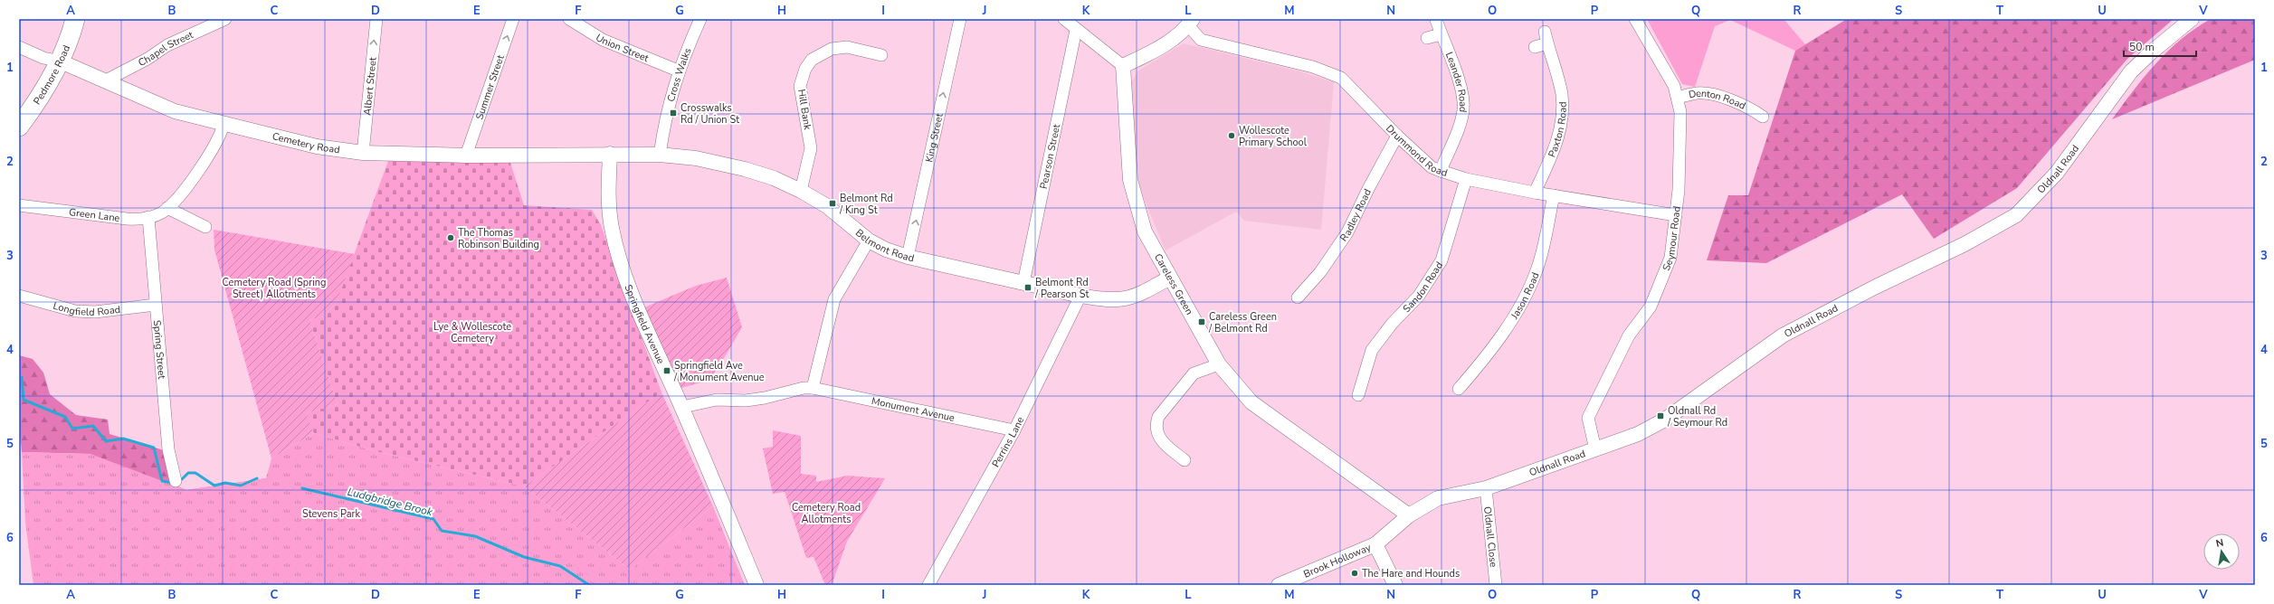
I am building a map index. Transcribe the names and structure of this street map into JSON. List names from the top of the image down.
{
  "streets": {
    "highway": ["Pedmore Road"],
    "street": [
      "Union Street",
      "Chapel Street",
      "Cross Walks",
      "Leander Road",
      "Albert Street",
      "Summer Street",
      "Denton Road",
      "Hill Bank",
      "Paxton Road",
      "King Street",
      "Cemetery Road",
      "Drummond Road",
      "Pearson Street",
      "Oldnall Road",
      "Radley Road",
      "Green Lane",
      "Seymour Road",
      "Belmont Road",
      "Careless Green",
      "Sandon Road",
      "Jason Road",
      "Longfield Road",
      "Springfield Avenue",
      "Spring Street",
      "Monument Avenue",
      "Perrins Lane",
      "Oldnall Close",
      "Brook Holloway"
    ]
  },
  "crossings": [
    ["Union Street", "Cross Walks"],
    ["Chapel Street", "Cemetery Road"],
    ["Pedmore Road", "Cemetery Road"],
    ["Cross Walks", "Belmont Road"],
    ["Leander Road", "Drummond Road"],
    ["Albert Street", "Cemetery Road"],
    ["Summer Street", "Cemetery Road"],
    ["Denton Road", "Seymour Road"],
    ["Hill Bank", "Belmont Road"],
    ["Paxton Road", "Drummond Road"],
    ["King Street", "Belmont Road"],
    ["Cemetery Road", "Green Lane"],
    ["Cemetery Road", "Belmont Road"],
    ["Cemetery Road", "Springfield Avenue"],
    ["Drummond Road", "Radley Road"],
    ["Drummond Road", "Seymour Road"],
    ["Drummond Road", "Sandon Road"],
    ["Drummond Road", "Jason Road"],
    ["Pearson Street", "Belmont Road"],
    ["Oldnall Road", "Seymour Road"],
    ["Oldnall Road", "Careless Green"],
    ["Oldnall Road", "Oldnall Close"],
    ["Oldnall Road", "Brook Holloway"],
    ["Green Lane", "Spring Street"],
    ["Belmont Road", "Careless Green"],
    ["Belmont Road", "Springfield Avenue"],
    ["Belmont Road", "Perrins Lane"],
    ["Longfield Road", "Spring Street"],
    ["Springfield Avenue", "Monument Avenue"],
    ["Monument Avenue", "Perrins Lane"]
  ],
  "one_way": ["Albert Street", "Summer Street", "King Street"],
  "water": ["Ludgbridge Brook"],
  "parks": [
    "Cemetery Road (Spring Street) Allotments",
    "Lye & Wollescote Cemetery",
    "Cemetery Road Allotments",
    "Stevens Park"
  ],
  "places": {
    "transit": [
      "Crosswalks Rd / Union St",
      "Belmont Rd / King St",
      "Belmont Rd / Pearson St",
      "Careless Green / Belmont Rd",
      "Springfield Ave / Monument Avenue",
      "Oldnall Rd / Seymour Rd"
    ],
    "other": ["Wollescote Primary School", "The Thomas Robinson Building", "The Hare and Hounds"]
  },
  "scale_bar": "50 m",
  "north": "top",
  "grid": {
    "columns": [
      "A",
      "B",
      "C",
      "D",
      "E",
      "F",
      "G",
      "H",
      "I",
      "J",
      "K",
      "L",
      "M",
      "N",
      "O",
      "P",
      "Q",
      "R",
      "S",
      "T",
      "U",
      "V"
    ],
    "rows": [
      "1",
      "2",
      "3",
      "4",
      "5",
      "6"
    ]
  }
}
